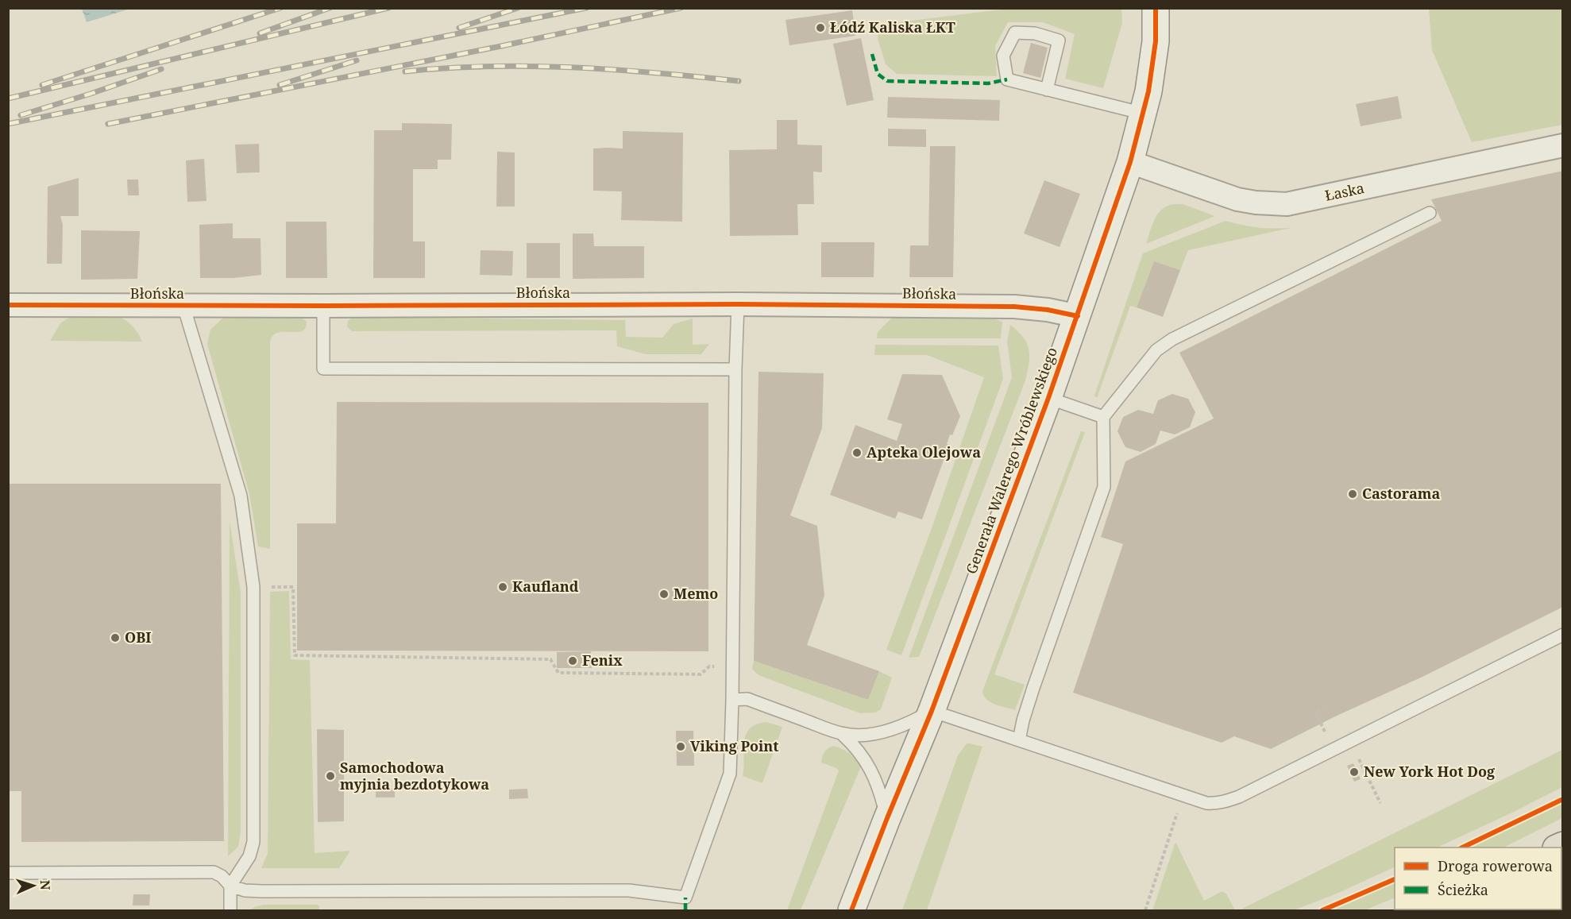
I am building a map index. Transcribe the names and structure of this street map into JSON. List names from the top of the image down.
{
  "streets": {
    "street": ["Łaska", "Błońska", "Generała Walerego Wróblewskiego"]
  },
  "crossings": [
    ["Łaska", "Generała Walerego Wróblewskiego"],
    ["Błońska", "Generała Walerego Wróblewskiego"]
  ],
  "places": [
    "Łódź Kaliska ŁKT",
    "Apteka Olejowa",
    "Castorama",
    "Kaufland",
    "Memo",
    "OBI",
    "Fenix",
    "Viking Point",
    "New York Hot Dog",
    "Samochodowa myjnia bezdotykowa"
  ],
  "legend": ["Droga rowerowa", "Ścieżka"],
  "north": "right"
}
